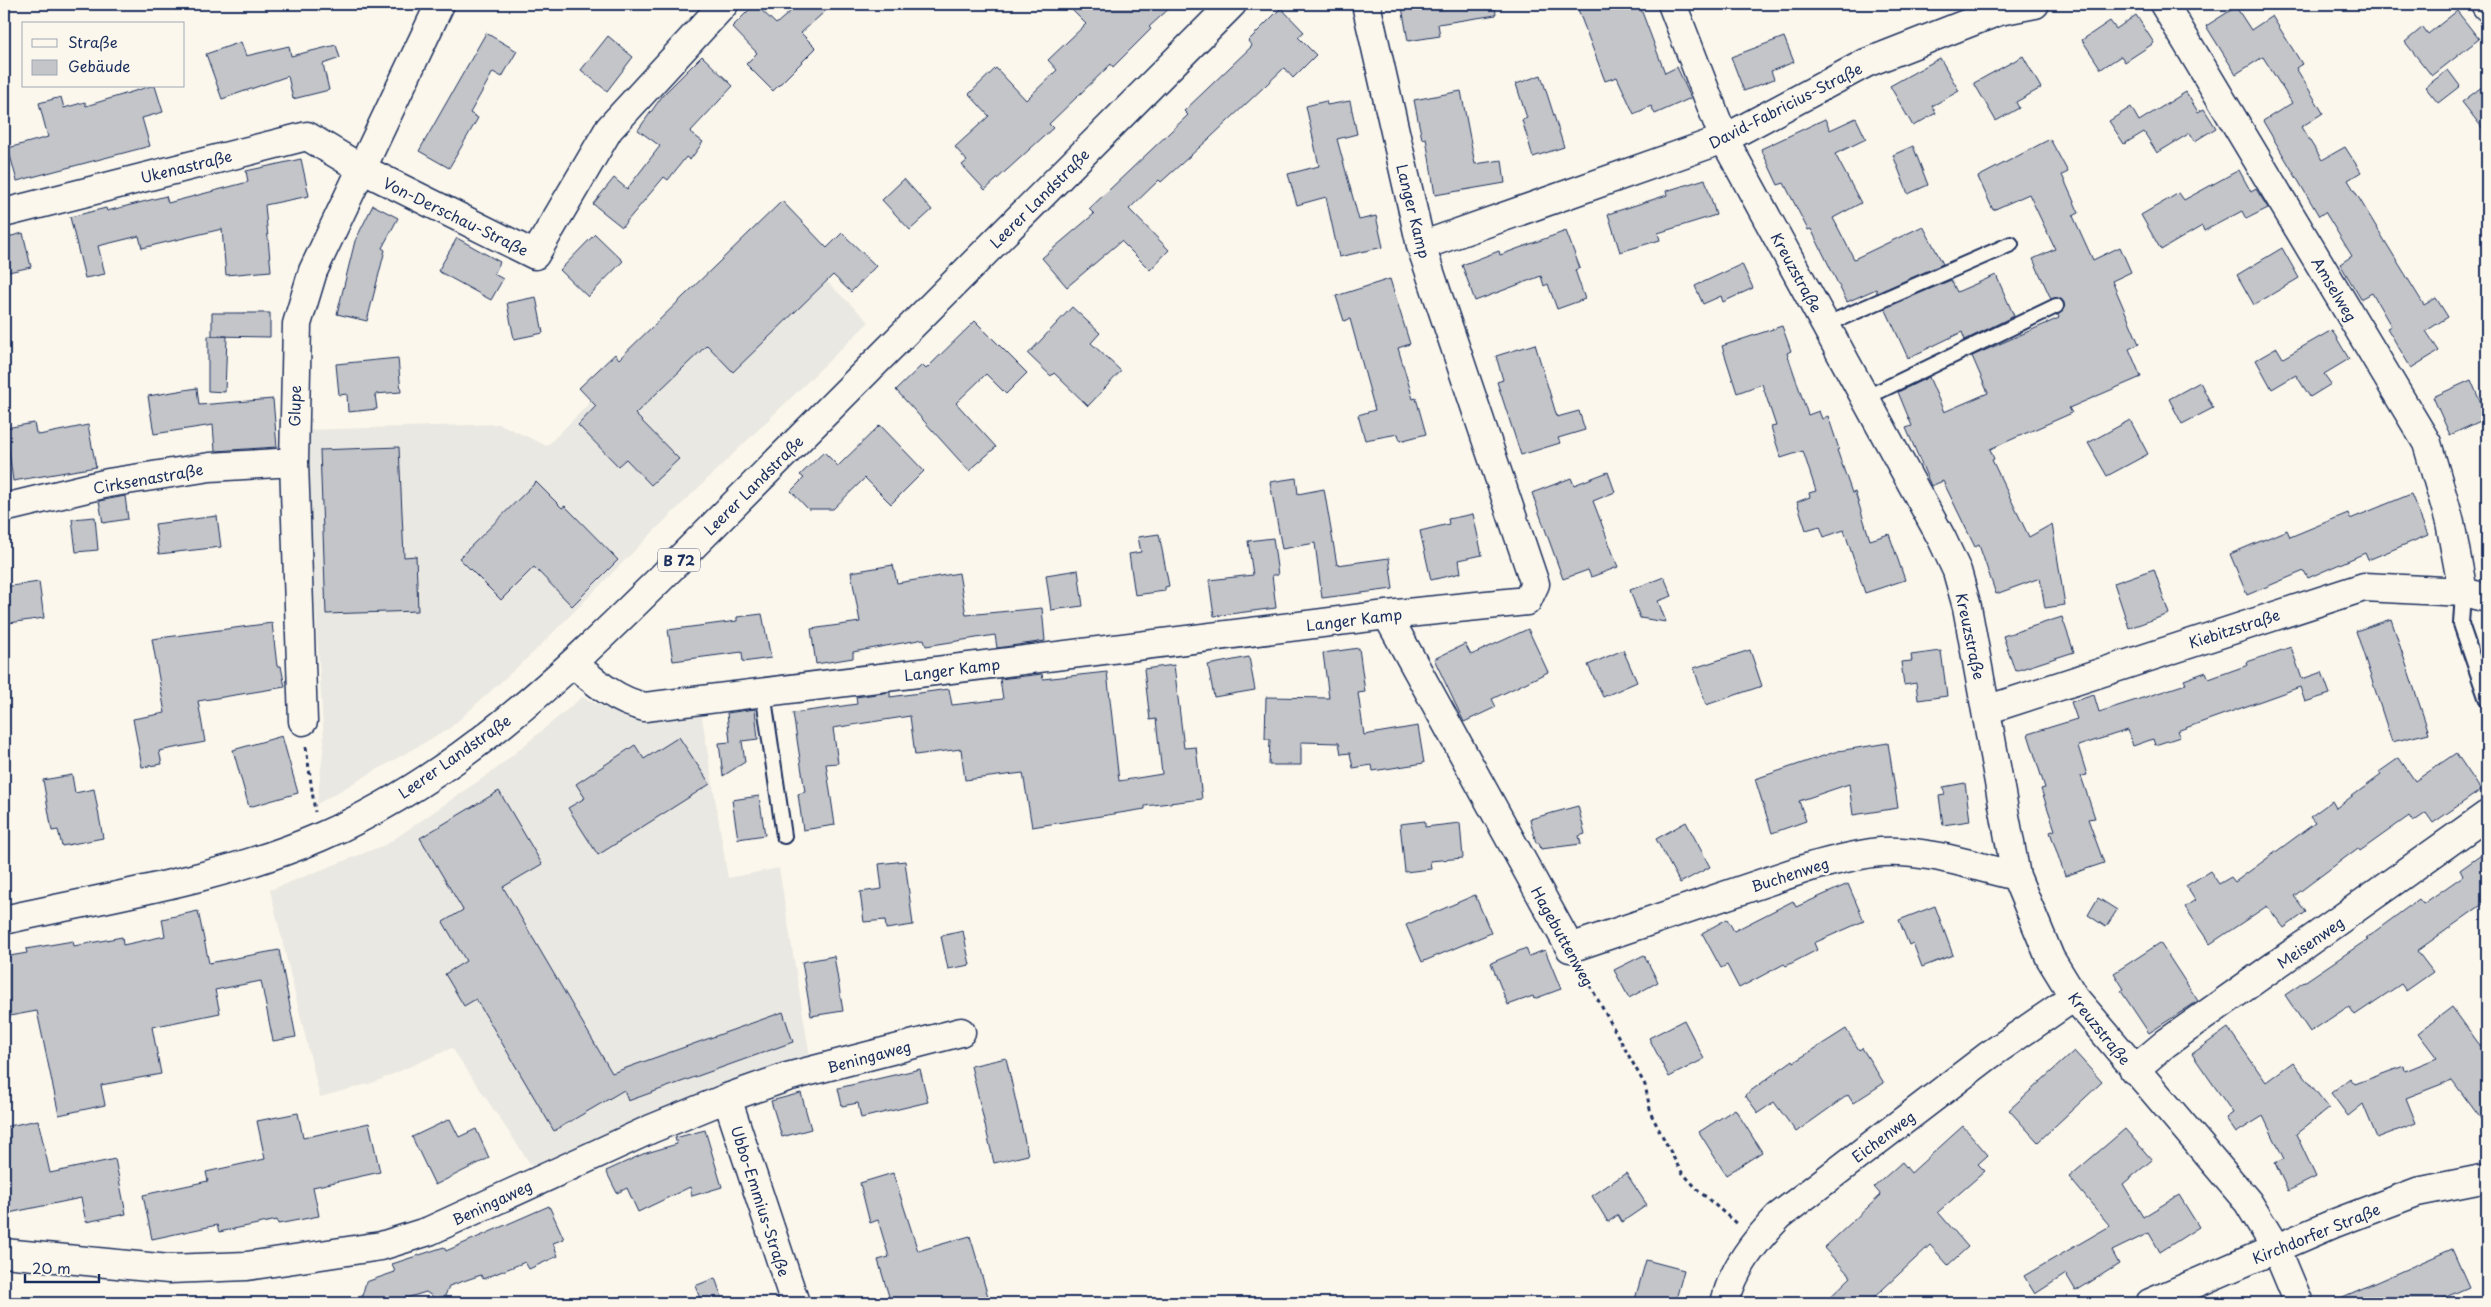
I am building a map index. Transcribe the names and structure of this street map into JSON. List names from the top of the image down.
{
  "streets": {
    "street": [
      "David-Fabricius-Straße",
      "Ukenastraße",
      "Leerer Landstraße",
      "Langer Kamp",
      "Von-Derschau-Straße",
      "Kreuzstraße",
      "Amselweg",
      "Glupe",
      "Cirksenastraße",
      "B 72",
      "Kiebitzstraße",
      "Buchenweg",
      "Hagebuttenweg",
      "Meisenweg",
      "Beningaweg",
      "Eichenweg",
      "Ubbo-Emmius-Straße",
      "Kirchdorfer Straße"
    ]
  },
  "crossings": [
    ["David-Fabricius-Straße", "Langer Kamp"],
    ["David-Fabricius-Straße", "Kreuzstraße"],
    ["Ukenastraße", "Von-Derschau-Straße"],
    ["Ukenastraße", "Glupe"],
    ["Leerer Landstraße", "Langer Kamp"],
    ["Langer Kamp", "Hagebuttenweg"],
    ["Von-Derschau-Straße", "Glupe"],
    ["Kreuzstraße", "Kiebitzstraße"],
    ["Kreuzstraße", "Buchenweg"],
    ["Kreuzstraße", "Meisenweg"],
    ["Kreuzstraße", "Eichenweg"],
    ["Kreuzstraße", "Kirchdorfer Straße"],
    ["Amselweg", "Kiebitzstraße"],
    ["Glupe", "Cirksenastraße"],
    ["Buchenweg", "Hagebuttenweg"],
    ["Hagebuttenweg", "Eichenweg"],
    ["Beningaweg", "Ubbo-Emmius-Straße"]
  ],
  "legend": ["Straße", "Gebäude"],
  "scale_bar": "20 m"
}
